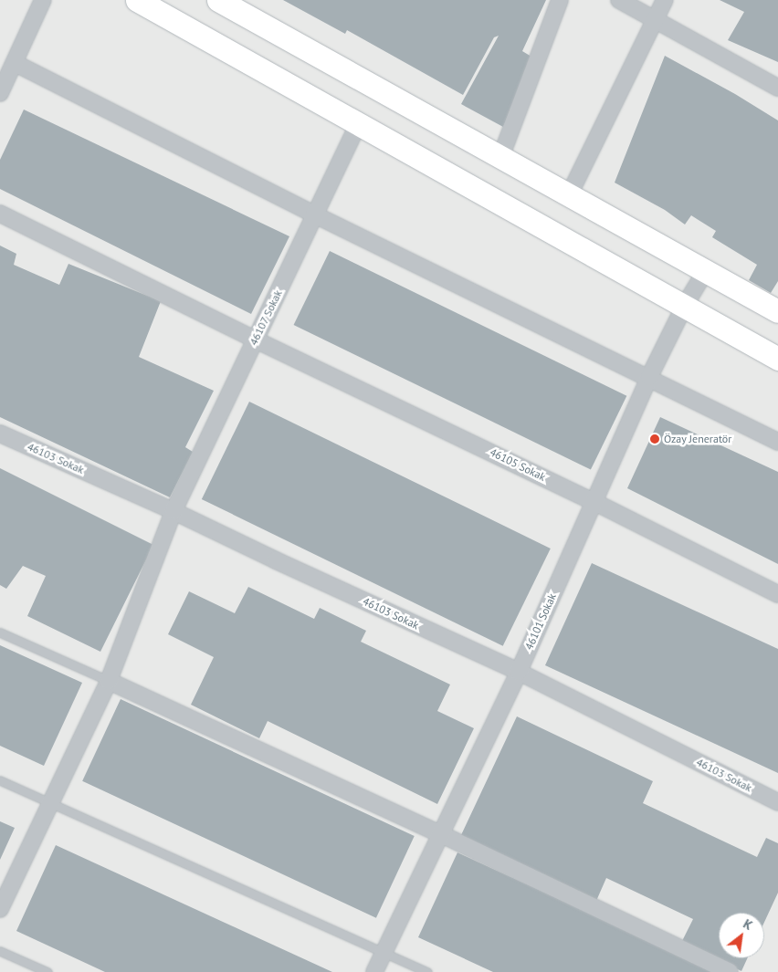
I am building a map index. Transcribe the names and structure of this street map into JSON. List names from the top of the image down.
{
  "streets": {
    "street": [
      "46107 Sokak",
      "46103 Sokak",
      "46105 Sokak",
      "46101 Sokak"
    ]
  },
  "crossings": [
    ["46107 Sokak", "46103 Sokak"],
    ["46107 Sokak", "46105 Sokak"],
    ["46103 Sokak", "46101 Sokak"],
    ["46105 Sokak", "46101 Sokak"]
  ],
  "places": ["Özay Jeneratör"],
  "north": "top right"
}
